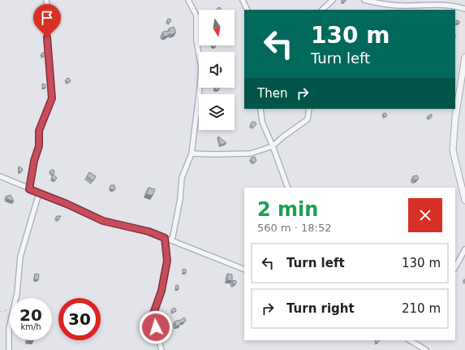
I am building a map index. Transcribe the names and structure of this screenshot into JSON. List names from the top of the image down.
{
  "north": "bottom",
  "page": {
    "turn": ["130 m", "Turn left"],
    "then": "Then",
    "heading": ["2 min", "560 m · 18:52"],
    "list": [
      {
        "name": "Turn left",
        "value": "130 m"
      },
      {
        "name": "Turn right",
        "value": "210 m"
      }
    ],
    "speed": "20 km/h",
    "limit": "30"
  }
}
